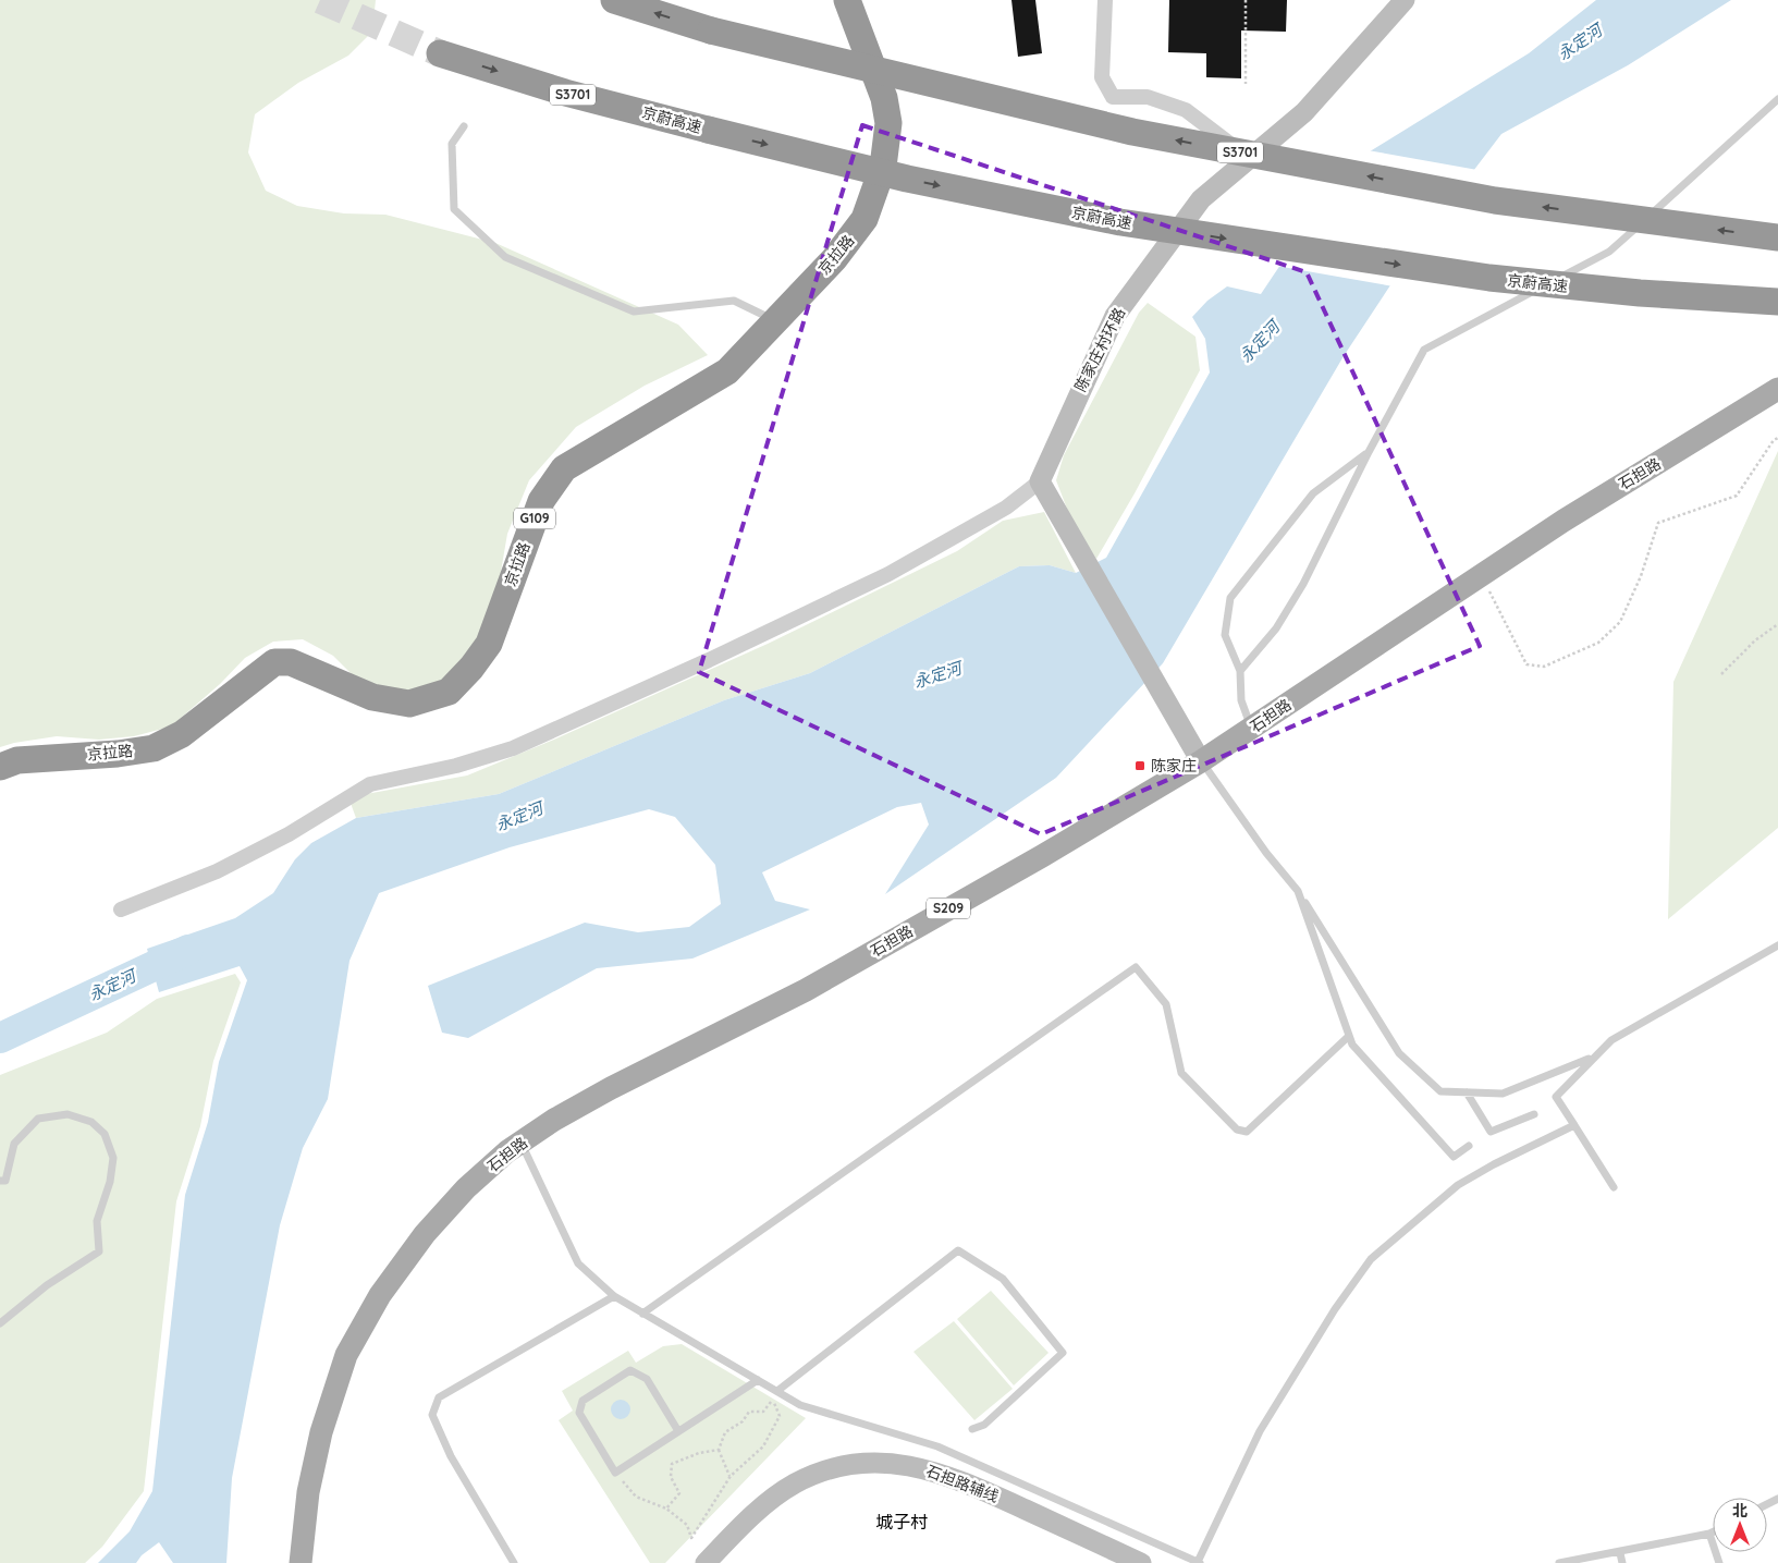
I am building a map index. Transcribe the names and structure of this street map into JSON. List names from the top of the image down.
{
  "streets": {
    "highway": [
      "S3701",
      "京蔚高速",
      "京拉路",
      "G109"
    ],
    "main road": ["石担路", "S209"],
    "street": ["陈家庄村环路", "石担路辅线"]
  },
  "districts": ["城子村"],
  "water": ["永定河"],
  "places": {
    "transit": ["陈家庄"]
  },
  "north": "top"
}
